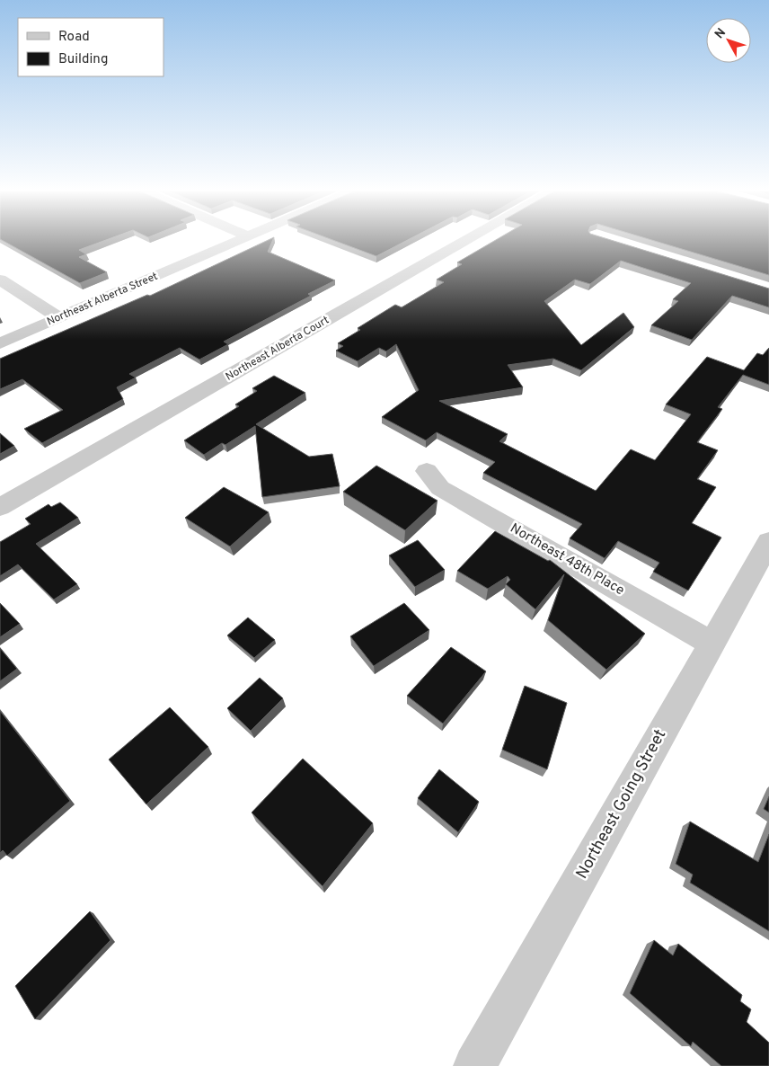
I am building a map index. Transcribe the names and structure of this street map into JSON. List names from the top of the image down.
{
  "streets": {
    "street": [
      "Northeast Alberta Street",
      "Northeast Alberta Court",
      "Northeast 48th Place",
      "Northeast Going Street"
    ]
  },
  "crossings": [
    ["Northeast 48th Place", "Northeast Going Street"]
  ],
  "legend": ["Road", "Building"],
  "north": "top left"
}
